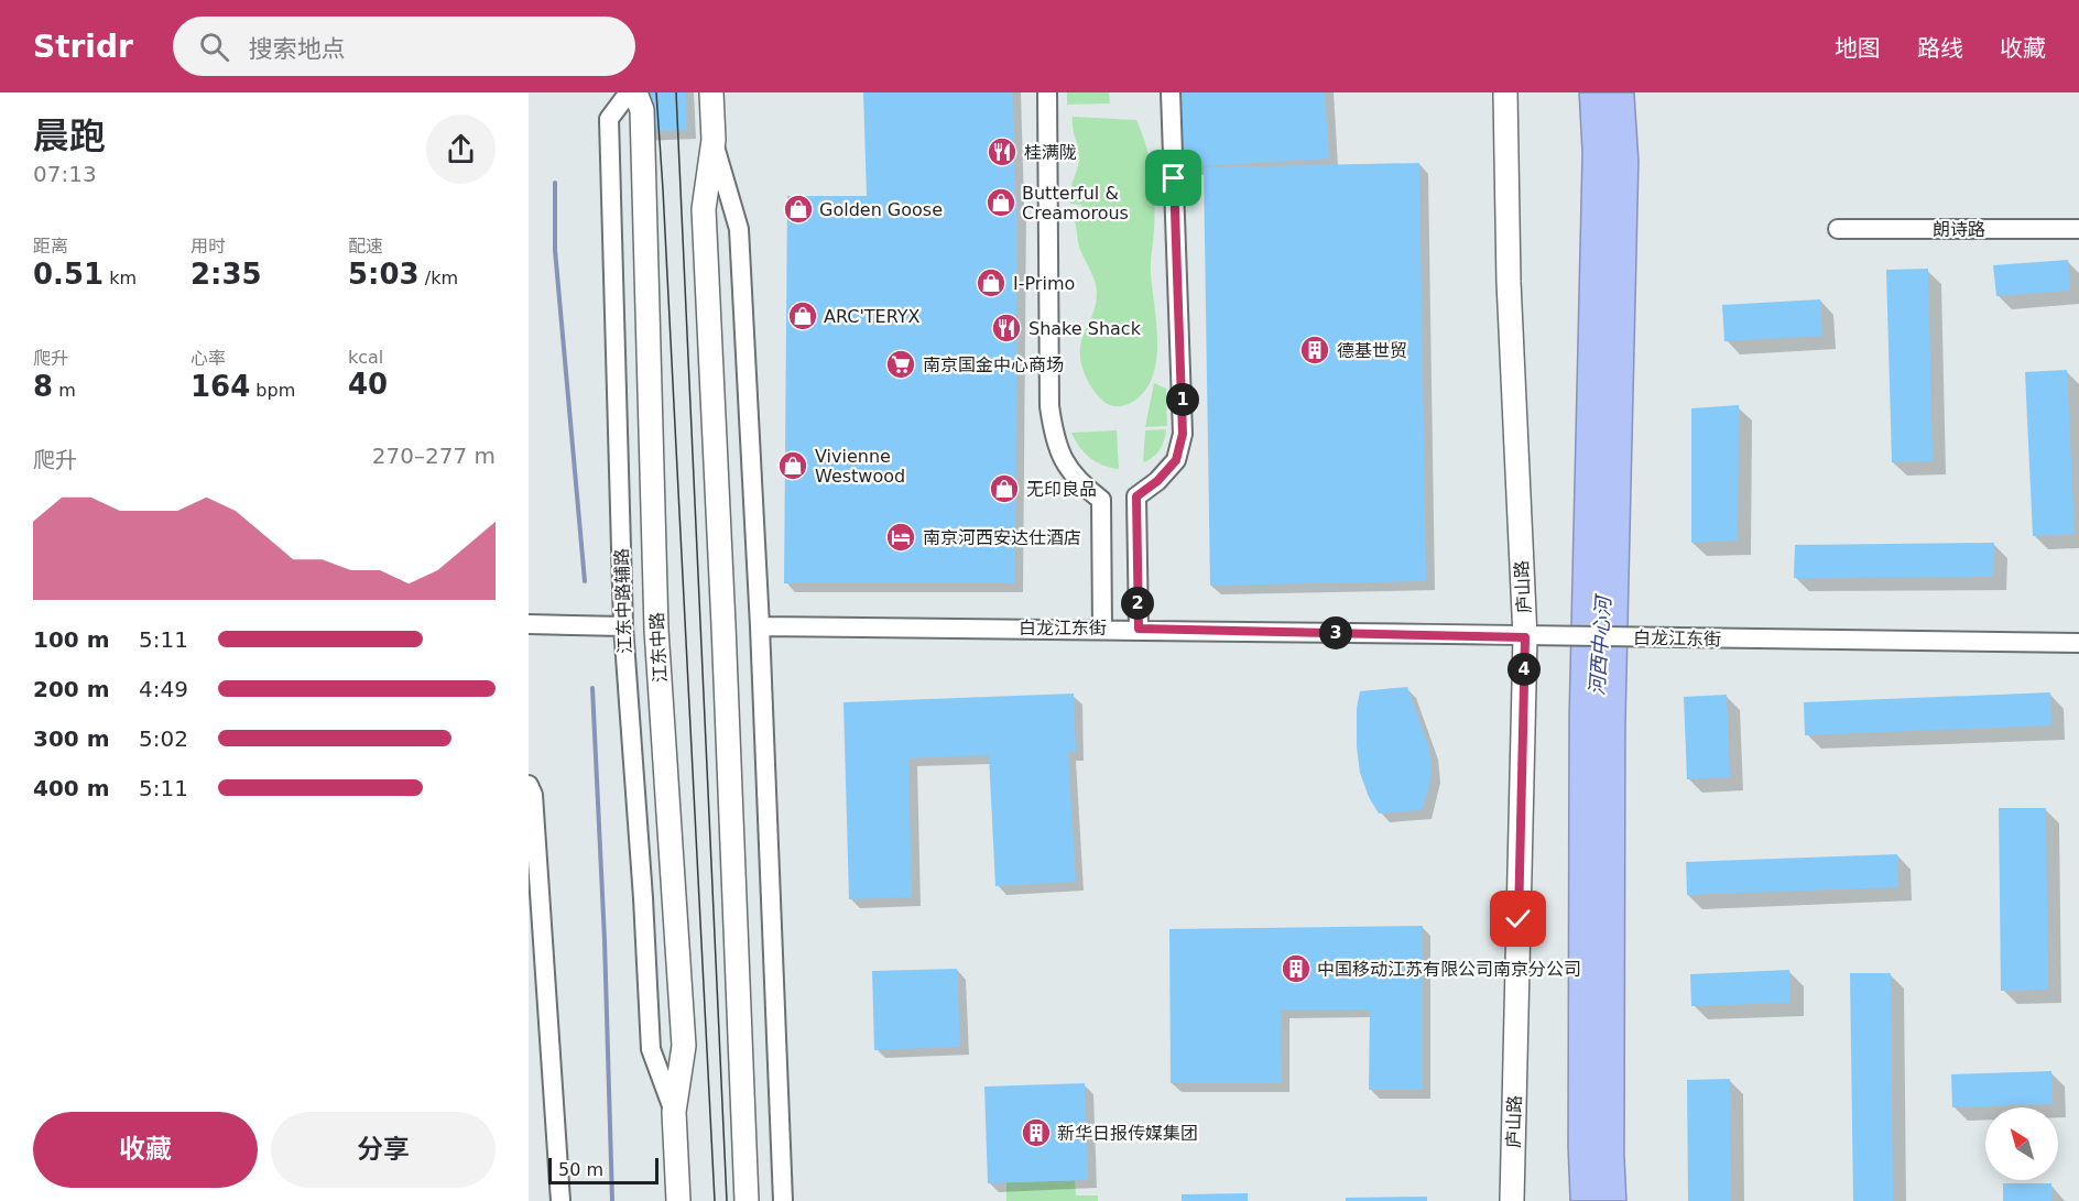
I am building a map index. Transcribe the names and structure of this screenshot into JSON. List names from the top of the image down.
{
  "streets": {
    "main road": ["庐山路", "江东中路"],
    "street": ["朗诗路", "江东中路辅路", "白龙江东街"]
  },
  "crossings": [
    ["庐山路", "白龙江东街"],
    ["江东中路辅路", "江东中路"]
  ],
  "water": ["河西中心河"],
  "places": {
    "restaurant": ["桂满陇", "Shake Shack"],
    "shop": [
      "Butterful & Creamorous",
      "Golden Goose",
      "I-Primo",
      "ARC'TERYX",
      "Vivienne Westwood",
      "无印良品"
    ],
    "building": ["德基世贸", "中国移动江苏有限公司南京分公司", "新华日报传媒集团"],
    "supermarket": ["南京国金中心商场"],
    "hotel": ["南京河西安达仕酒店"]
  },
  "scale_bar": "50 m",
  "north": "top left",
  "page": {
    "header": "Stridr",
    "search": "搜索地点",
    "nav": ["地图", "路线", "收藏"],
    "heading": ["晨跑", "07:13"],
    "stats": [
      ["距离", "0.51 km"],
      ["用时", "2:35"],
      ["配速", "5:03 /km"],
      ["爬升", "8 m"],
      ["心率", "164 bpm"],
      ["kcal", "40"]
    ],
    "pins": [
      "1",
      "2",
      "3",
      "4"
    ],
    "chart": ["爬升", "270–277 m"],
    "list": [
      {
        "name": "100 m",
        "note": "5:11"
      },
      {
        "name": "200 m",
        "note": "4:49"
      },
      {
        "name": "300 m",
        "note": "5:02"
      },
      {
        "name": "400 m",
        "note": "5:11"
      }
    ],
    "buttons": ["收藏", "分享"],
    "scale": "50 m"
  }
}
